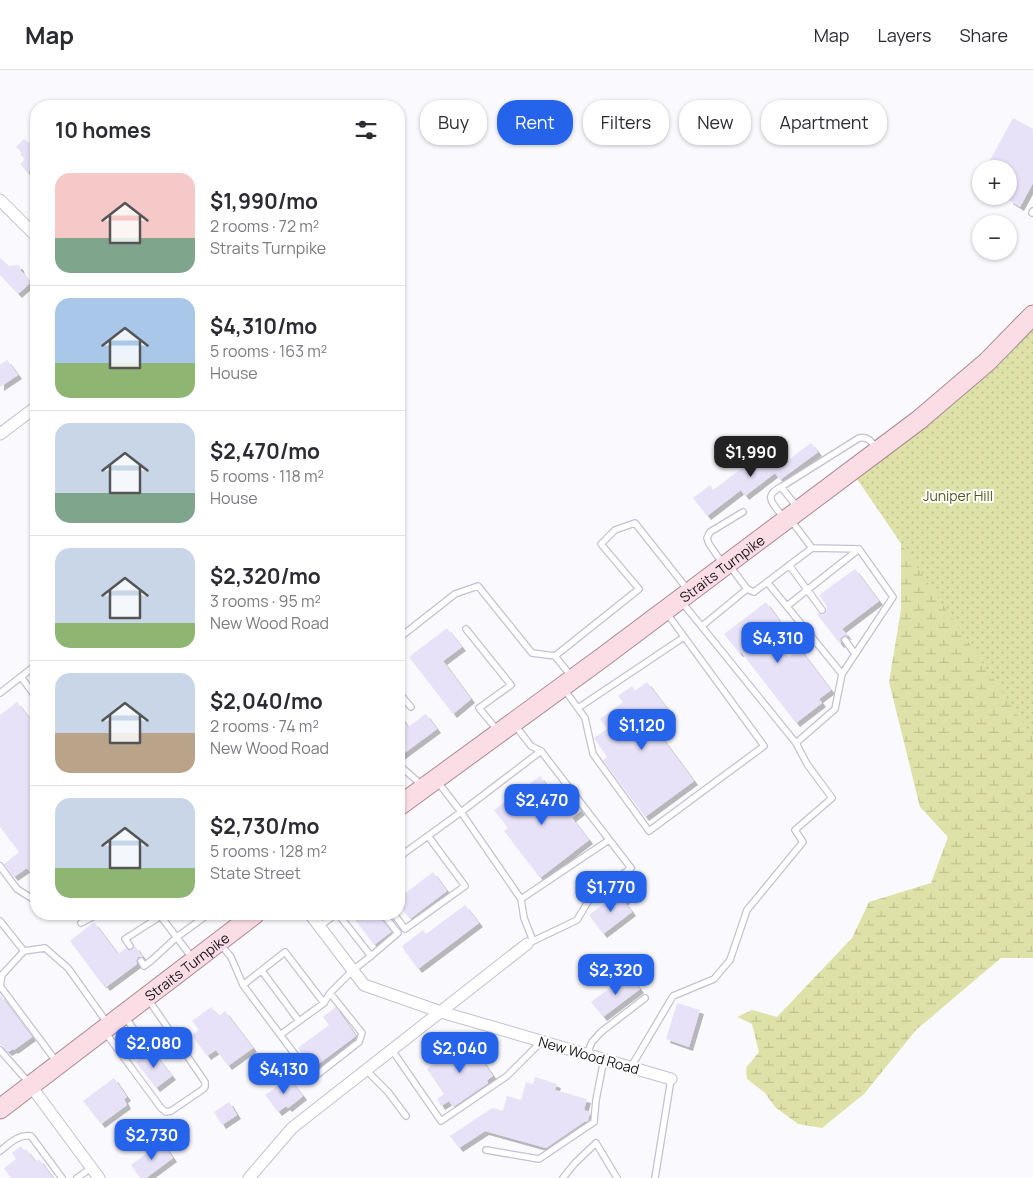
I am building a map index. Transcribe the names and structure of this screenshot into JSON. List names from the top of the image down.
{
  "streets": {
    "main road": ["Straits Turnpike"],
    "street": ["New Wood Road"]
  },
  "parks": ["Juniper Hill"],
  "page": {
    "header": "Map",
    "nav": ["Map", "Layers", "Share"],
    "chip": [
      "Buy",
      "Rent",
      "Filters",
      "New",
      "Apartment"
    ],
    "heading": "10 homes",
    "map_buttons": ["+", "−"],
    "list": [
      {
        "name": "$1,990/mo",
        "note": "2 rooms · 72 m² · Straits Turnpike"
      },
      {
        "name": "$4,310/mo",
        "note": "5 rooms · 163 m² · House"
      },
      {
        "name": "$2,470/mo",
        "note": "5 rooms · 118 m² · House"
      },
      {
        "name": "$2,320/mo",
        "note": "3 rooms · 95 m² · New Wood Road"
      },
      {
        "name": "$2,040/mo",
        "note": "2 rooms · 74 m² · New Wood Road"
      },
      {
        "name": "$2,730/mo",
        "note": "5 rooms · 128 m² · State Street"
      }
    ],
    "price": [
      "$1,990",
      "$4,310",
      "$1,120",
      "$2,470",
      "$1,770",
      "$2,320",
      "$2,080",
      "$2,040",
      "$4,130",
      "$2,730"
    ]
  }
}
